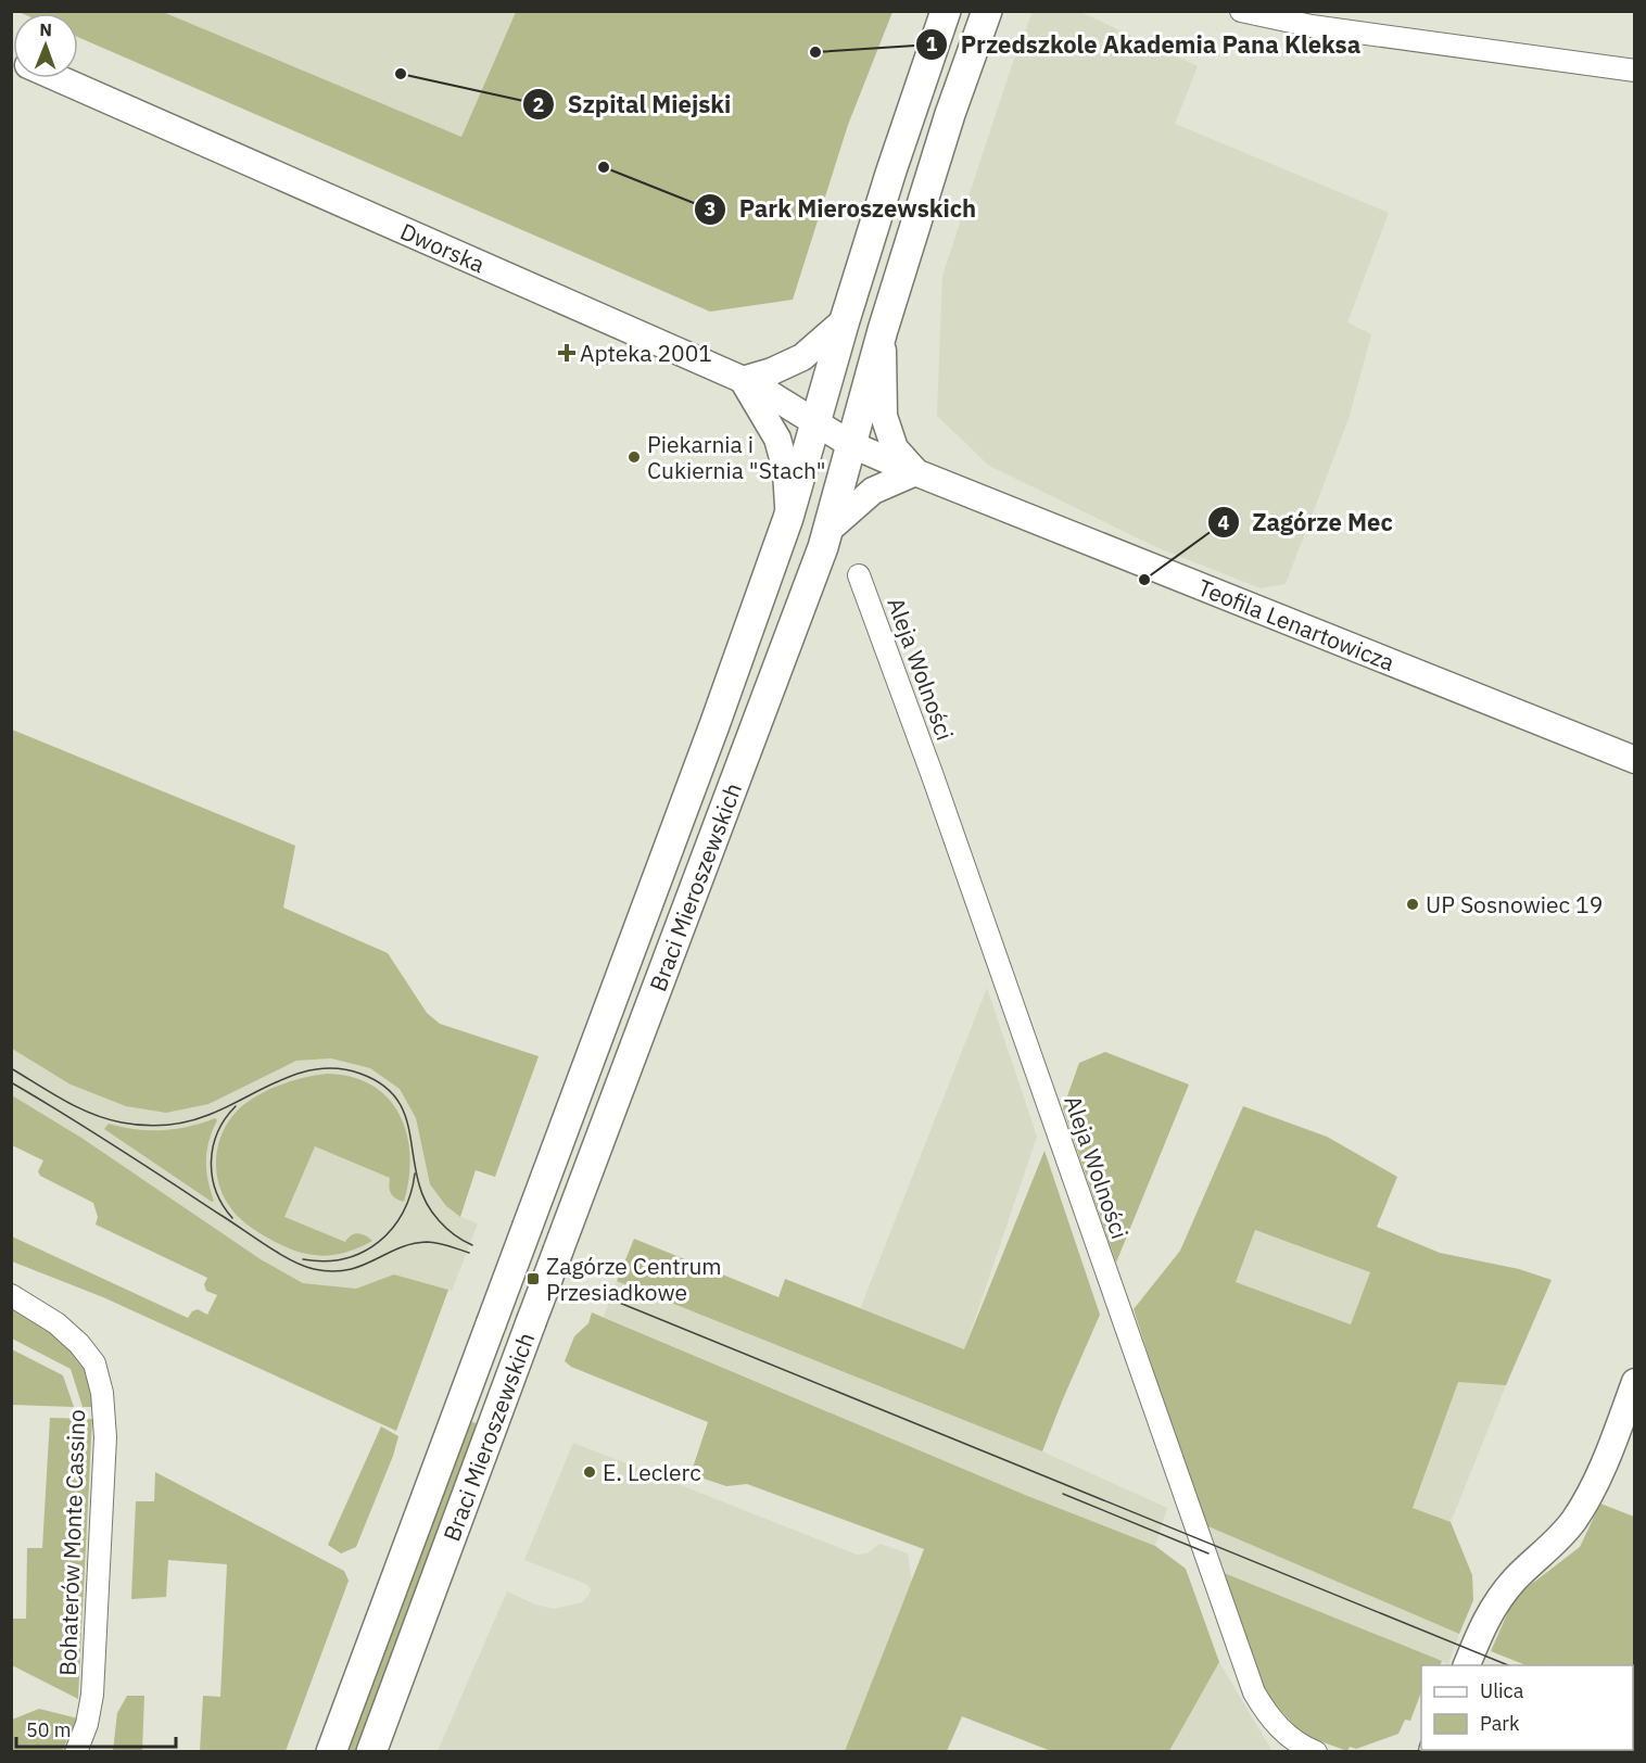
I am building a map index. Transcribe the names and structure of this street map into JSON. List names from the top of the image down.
{
  "streets": {
    "main road": ["Braci Mieroszewskich"],
    "street": [
      "Dworska",
      "Teofila Lenartowicza",
      "Aleja Wolności",
      "Bohaterów Monte Cassino"
    ]
  },
  "crossings": [
    ["Dworska", "Teofila Lenartowicza"],
    ["Dworska", "Braci Mieroszewskich"],
    ["Teofila Lenartowicza", "Braci Mieroszewskich"]
  ],
  "places": {
    "other": [
      "Przedszkole Akademia Pana Kleksa",
      "Szpital Miejski",
      "Park Mieroszewskich",
      "Piekarnia i Cukiernia \"Stach\"",
      "Zagórze Mec",
      "UP Sosnowiec 19",
      "E. Leclerc"
    ],
    "health": ["Apteka 2001"],
    "transit": ["Zagórze Centrum Przesiadkowe"]
  },
  "legend": ["Ulica", "Park"],
  "scale_bar": "50 m",
  "north": "top"
}
